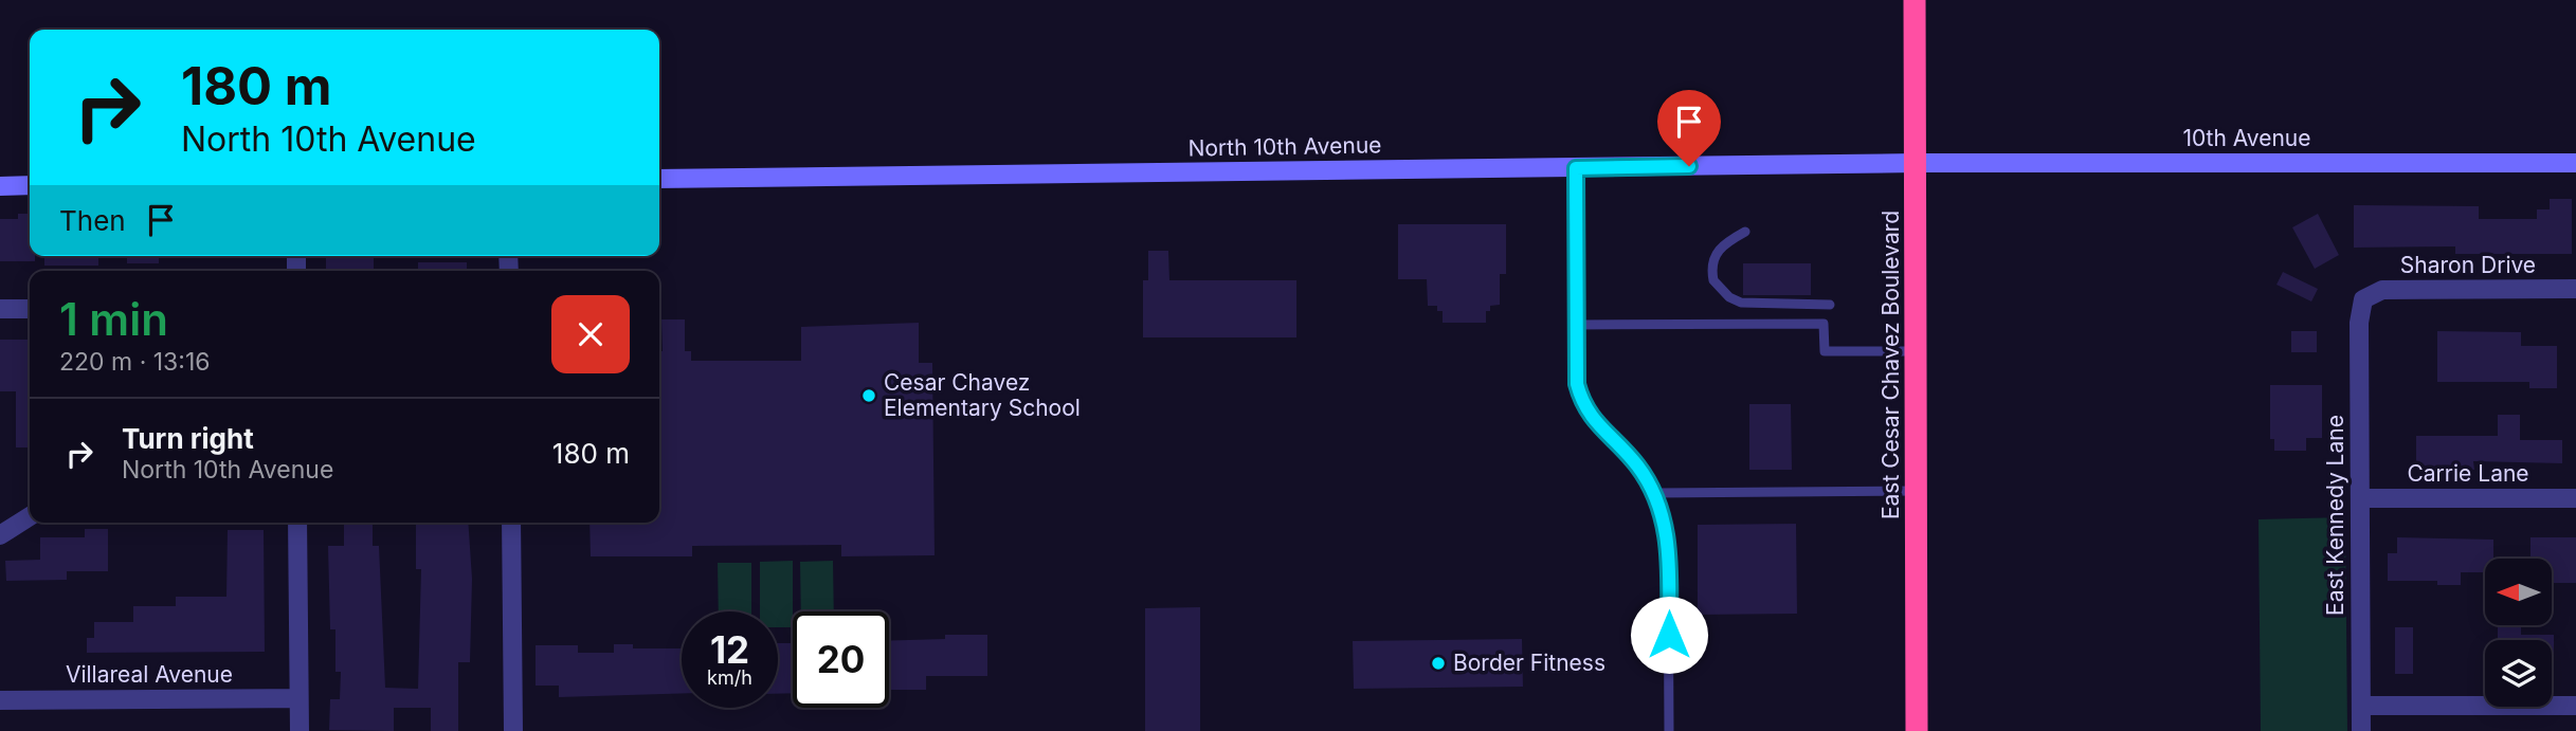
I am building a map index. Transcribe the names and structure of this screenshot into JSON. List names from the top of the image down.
{
  "streets": {
    "highway": ["East Cesar Chavez Boulevard"],
    "main road": ["10th Avenue", "North 10th Avenue"],
    "street": [
      "Sharon Drive",
      "Carrie Lane",
      "East Kennedy Lane",
      "Villareal Avenue"
    ]
  },
  "crossings": [
    ["10th Avenue", "North 10th Avenue"],
    ["10th Avenue", "East Cesar Chavez Boulevard"],
    ["North 10th Avenue", "East Cesar Chavez Boulevard"],
    ["Sharon Drive", "East Kennedy Lane"],
    ["Carrie Lane", "East Kennedy Lane"]
  ],
  "places": ["Cesar Chavez Elementary School", "Border Fitness"],
  "north": "left",
  "page": {
    "turn": ["180 m", "North 10th Avenue"],
    "then": "Then",
    "heading": ["1 min", "220 m · 13:16"],
    "list": [
      {
        "name": "Turn right",
        "note": "North 10th Avenue",
        "value": "180 m"
      }
    ],
    "speed": "12 km/h",
    "limit": "20"
  }
}
